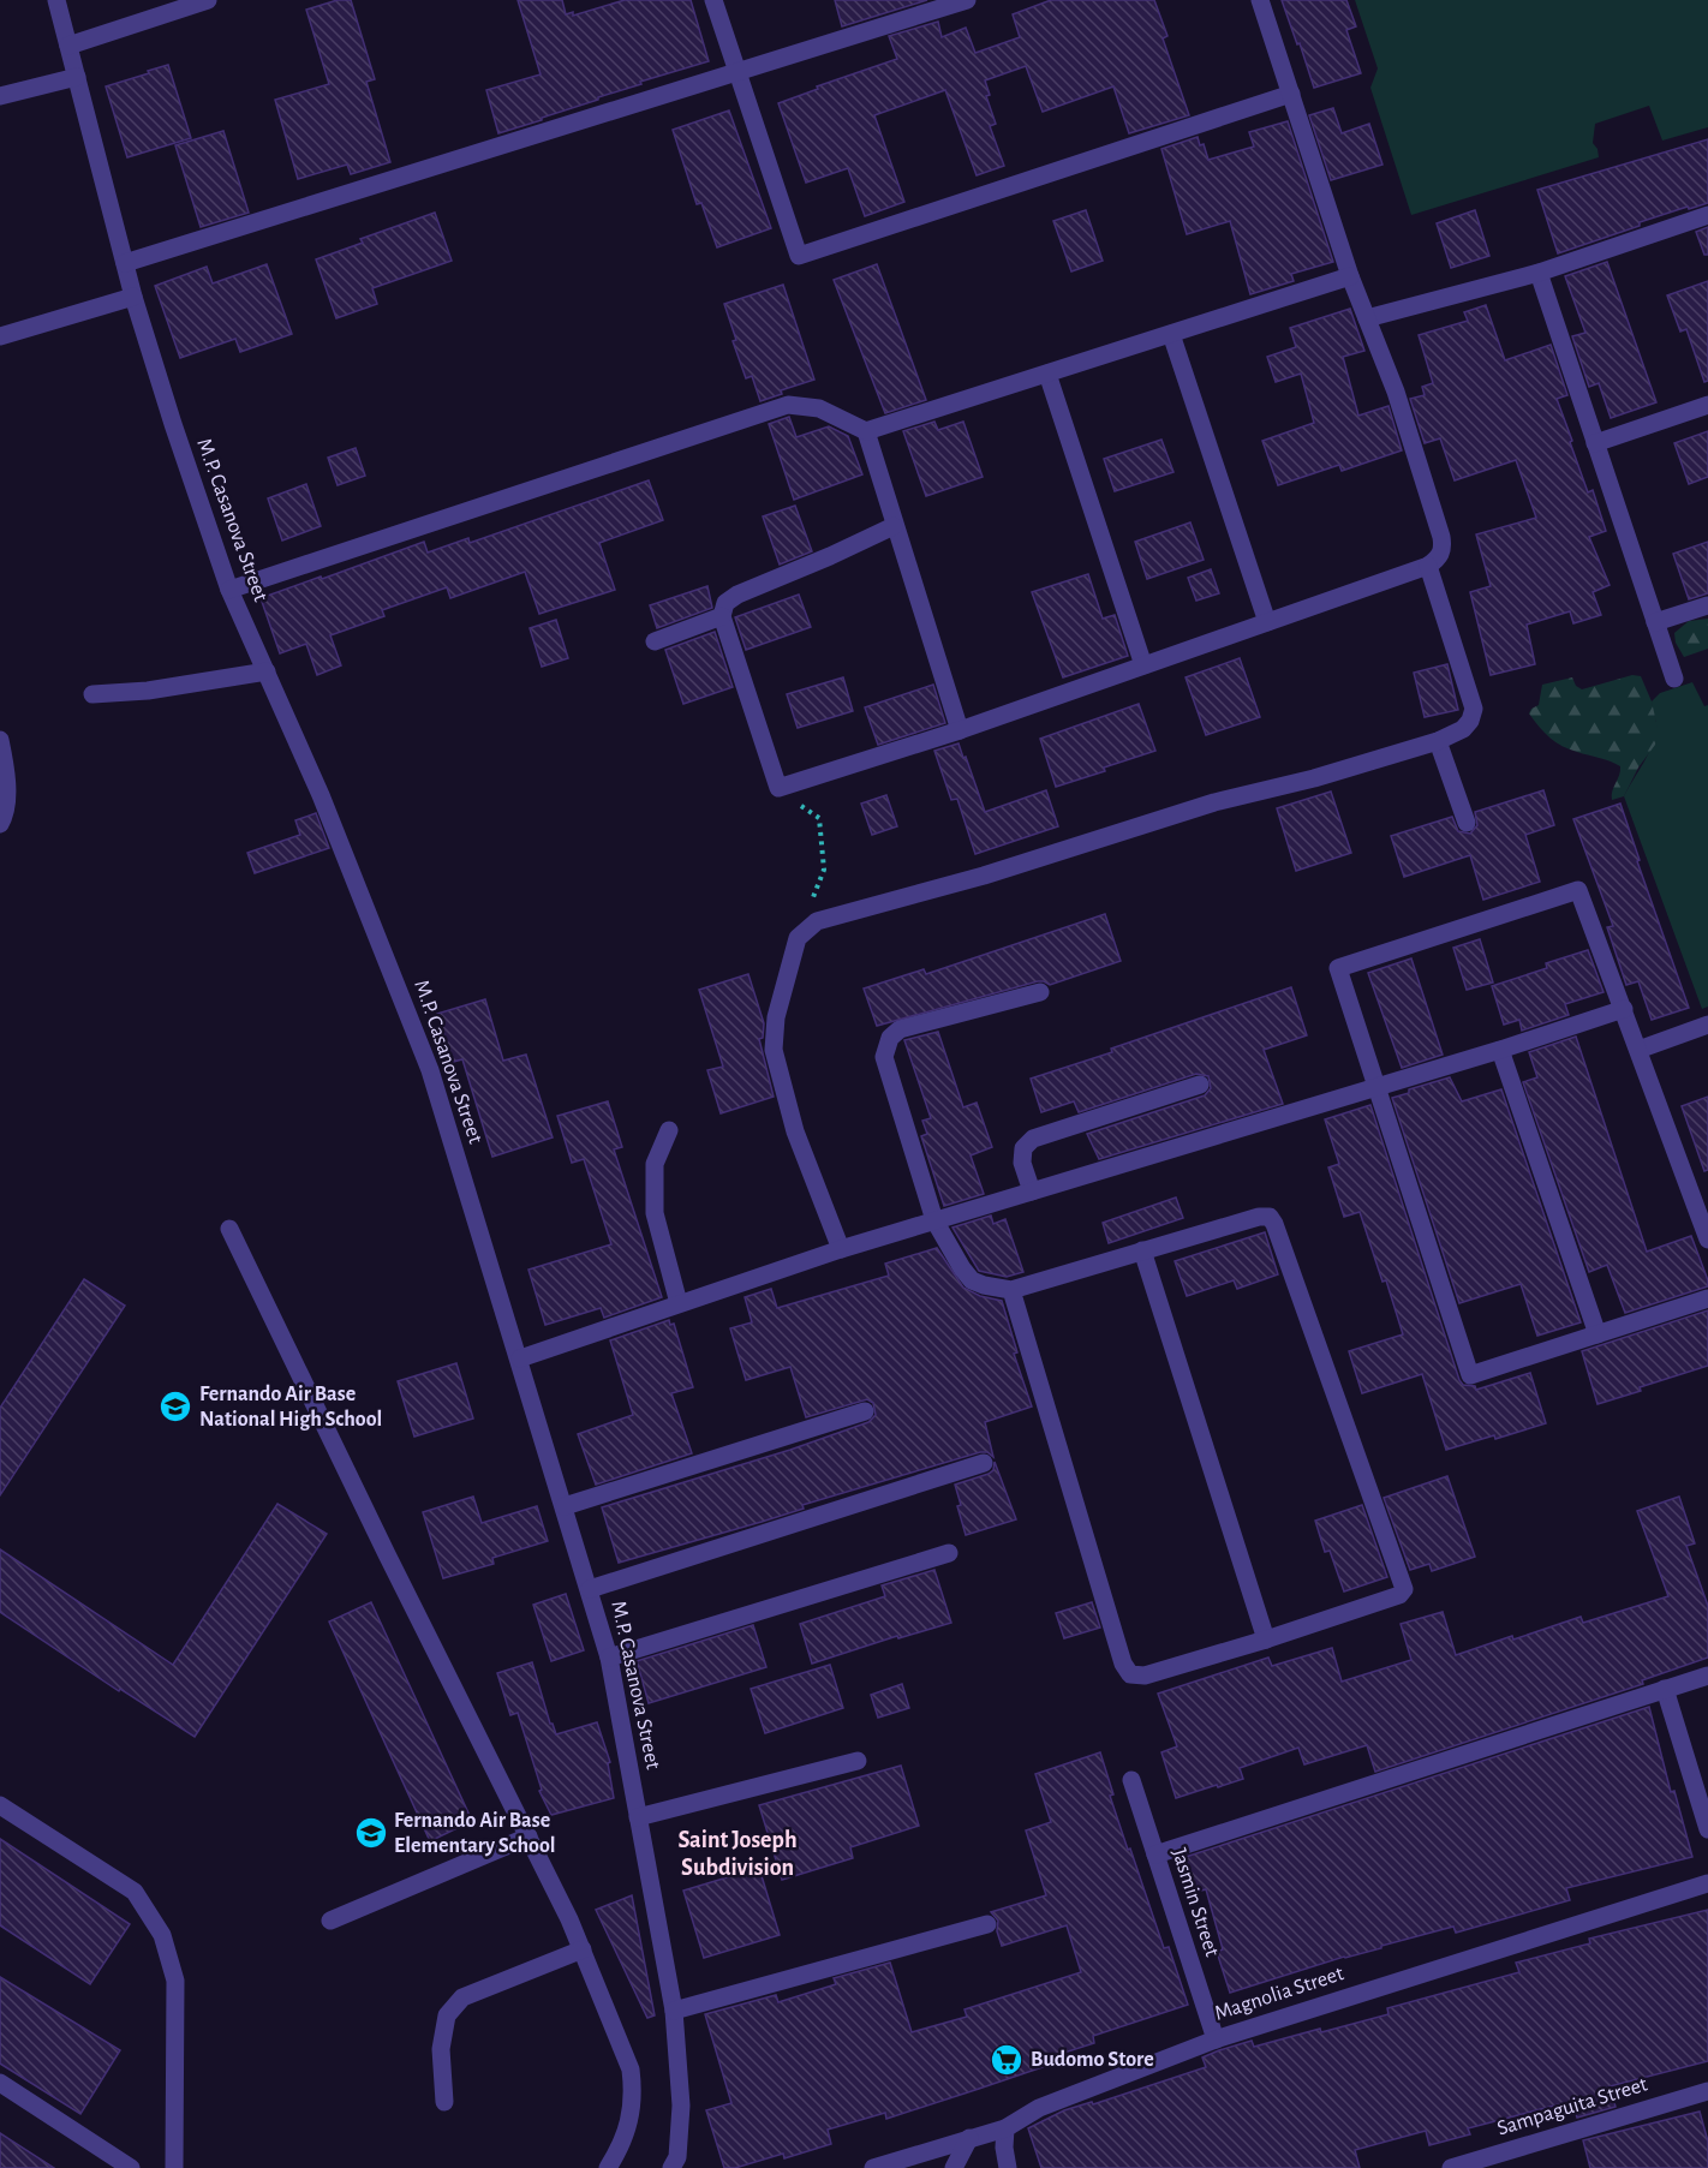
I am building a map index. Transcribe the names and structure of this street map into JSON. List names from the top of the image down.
{
  "streets": {
    "street": [
      "M.P. Casanova Street",
      "Jasmin Street",
      "Magnolia Street",
      "Sampaguita Street"
    ]
  },
  "crossings": [
    ["Jasmin Street", "Magnolia Street"]
  ],
  "districts": ["Saint Joseph Subdivision"],
  "places": {
    "school or university": ["Fernando Air Base National High School", "Fernando Air Base Elementary School"],
    "supermarket": ["Budomo Store"]
  }
}
